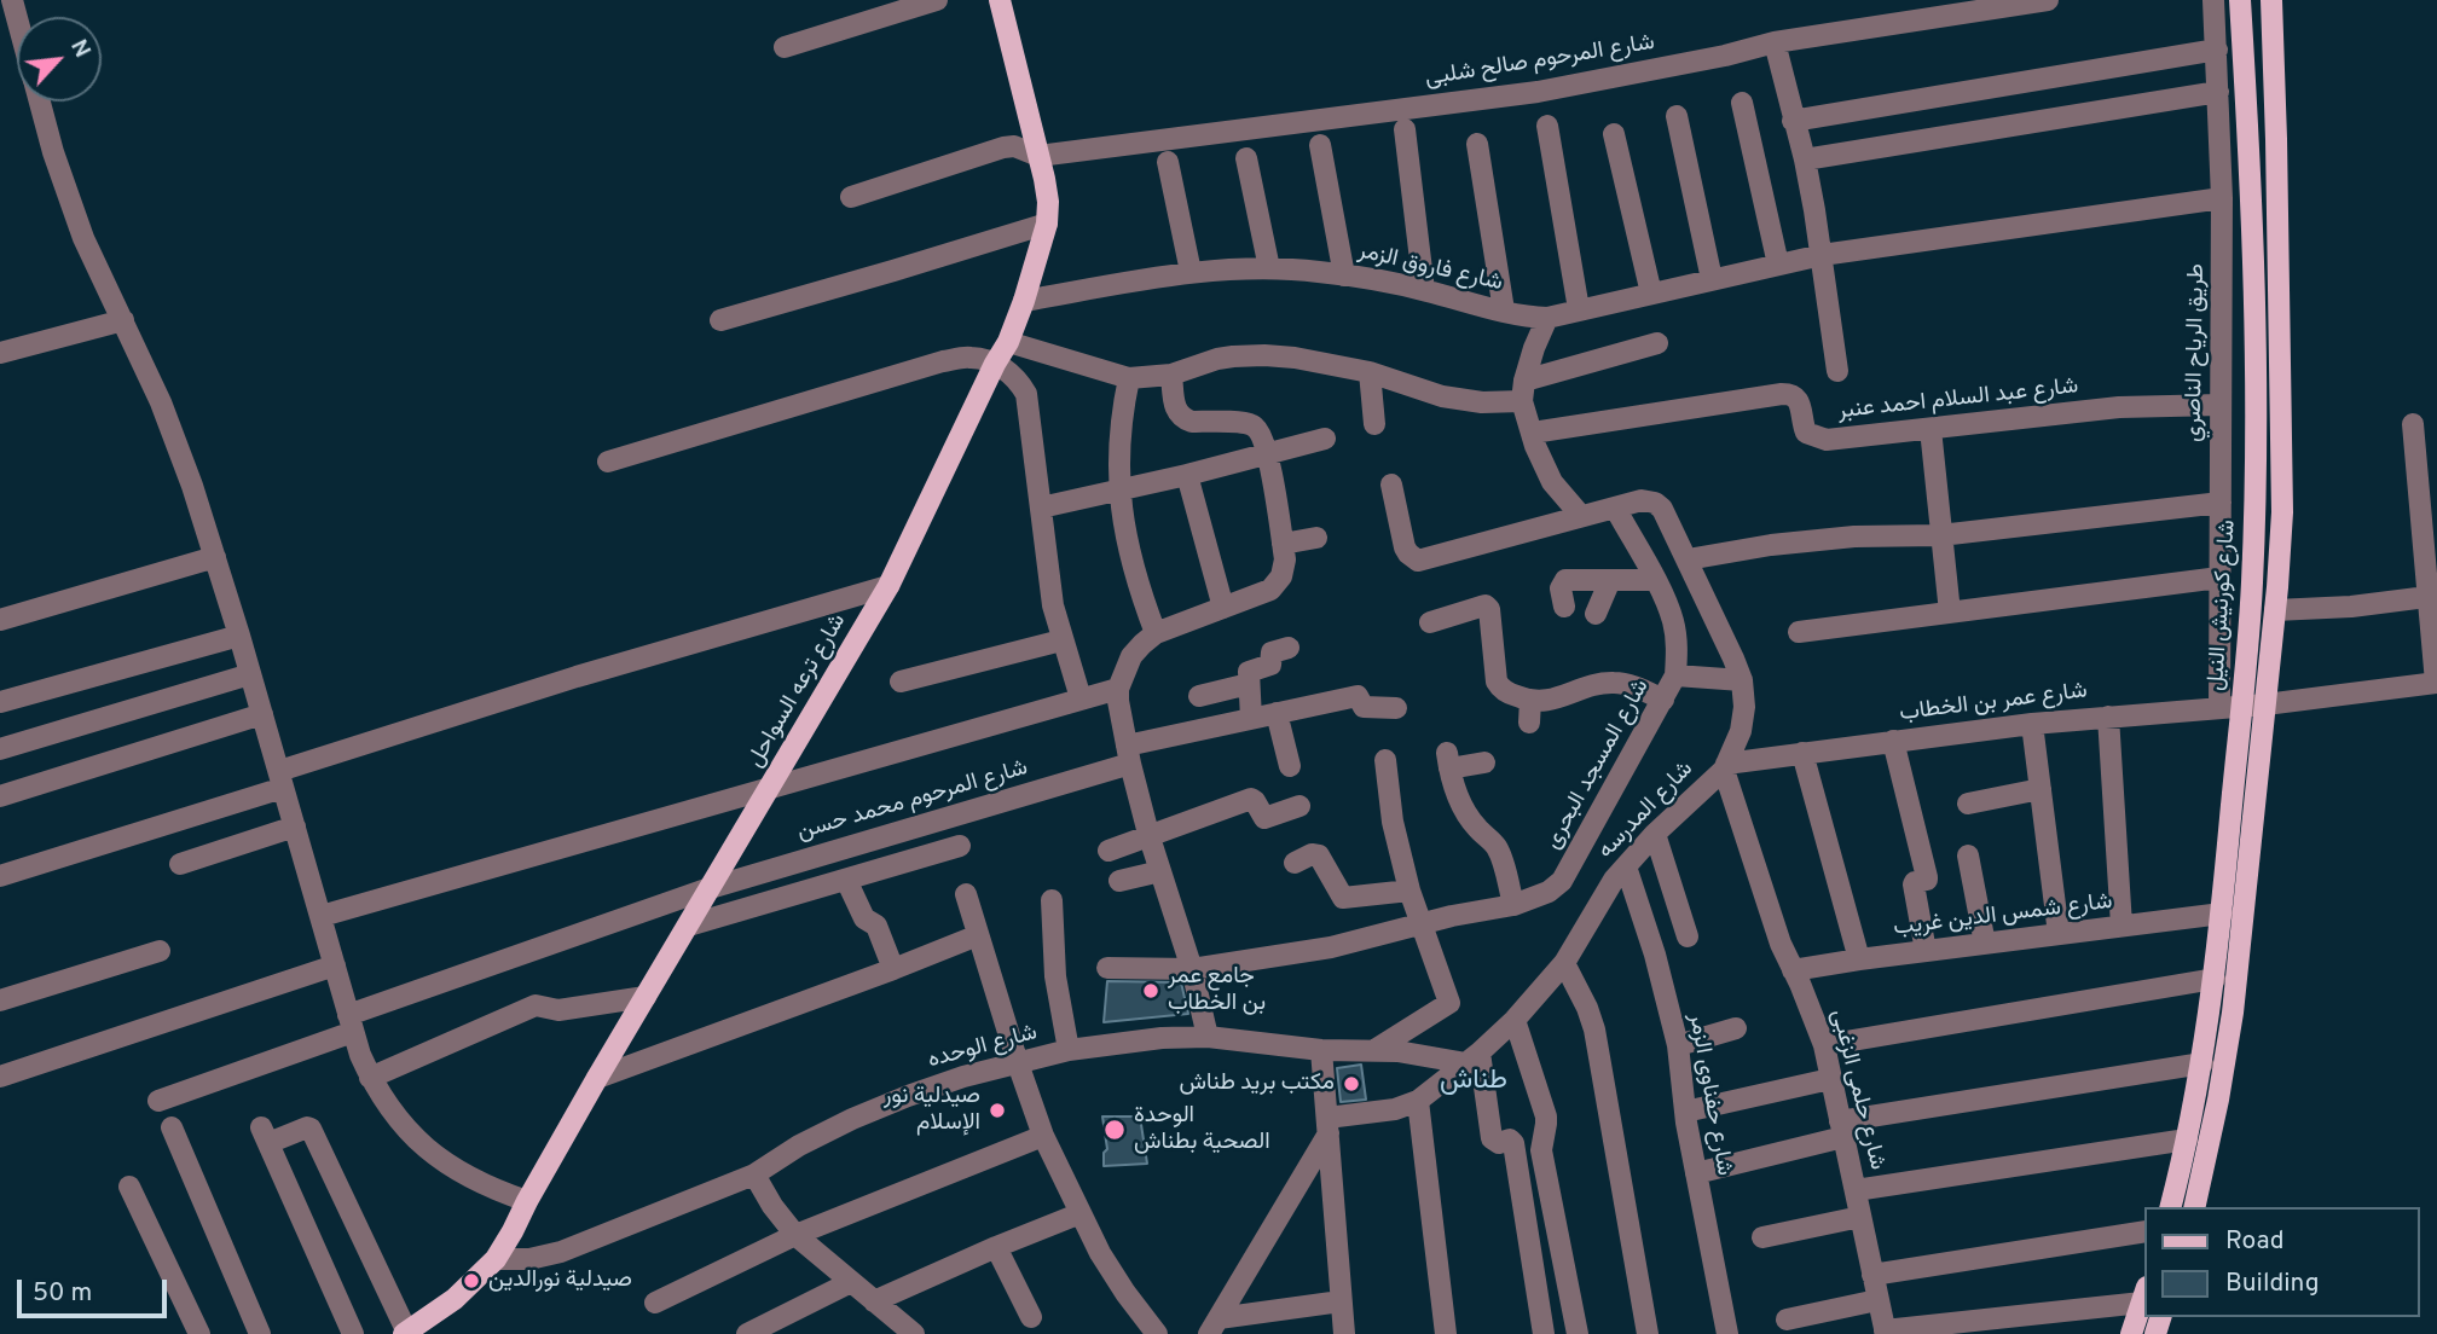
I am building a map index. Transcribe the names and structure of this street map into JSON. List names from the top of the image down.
{
  "streets": {
    "main road": ["شارع كورنيش النيل", "شارع ترعه السواحل"],
    "street": [
      "شارع المرحوم صالح شلبى",
      "شارع فاروق الزمر",
      "طريق الرياح الناصري",
      "شارع عبد السلام احمد عنبر",
      "شارع عمر بن الخطاب",
      "شارع المسجد البحرى",
      "شارع المرحوم محمد حسن",
      "شارع المدرسه",
      "شارع شمس الدين غريب",
      "شارع الوحده",
      "شارع حلمى الزغبى",
      "شارع حفناوى الزمر"
    ]
  },
  "crossings": [
    ["شارع المرحوم صالح شلبى", "شارع ترعه السواحل"],
    ["شارع فاروق الزمر", "طريق الرياح الناصري"],
    ["شارع فاروق الزمر", "شارع ترعه السواحل"],
    ["طريق الرياح الناصري", "شارع عبد السلام احمد عنبر"],
    ["طريق الرياح الناصري", "شارع كورنيش النيل"],
    ["طريق الرياح الناصري", "شارع عمر بن الخطاب"],
    ["شارع كورنيش النيل", "شارع عمر بن الخطاب"],
    ["شارع كورنيش النيل", "شارع شمس الدين غريب"],
    ["شارع ترعه السواحل", "شارع المرحوم محمد حسن"],
    ["شارع ترعه السواحل", "شارع الوحده"],
    ["شارع عمر بن الخطاب", "شارع المدرسه"],
    ["شارع عمر بن الخطاب", "شارع حلمى الزغبى"],
    ["شارع المسجد البحرى", "شارع المدرسه"],
    ["شارع المدرسه", "شارع الوحده"],
    ["شارع المدرسه", "شارع حلمى الزغبى"],
    ["شارع المدرسه", "شارع حفناوى الزمر"],
    ["شارع شمس الدين غريب", "شارع حلمى الزغبى"]
  ],
  "districts": ["طناش"],
  "places": [
    "جامع عمر بن الخطاب",
    "مكتب بريد طناش",
    "صيدلية نور الإسلام",
    "الوحدة الصحية بطناش",
    "صيدلية نورالدين"
  ],
  "legend": ["Road", "Building"],
  "scale_bar": "50 m",
  "north": "top right"
}
